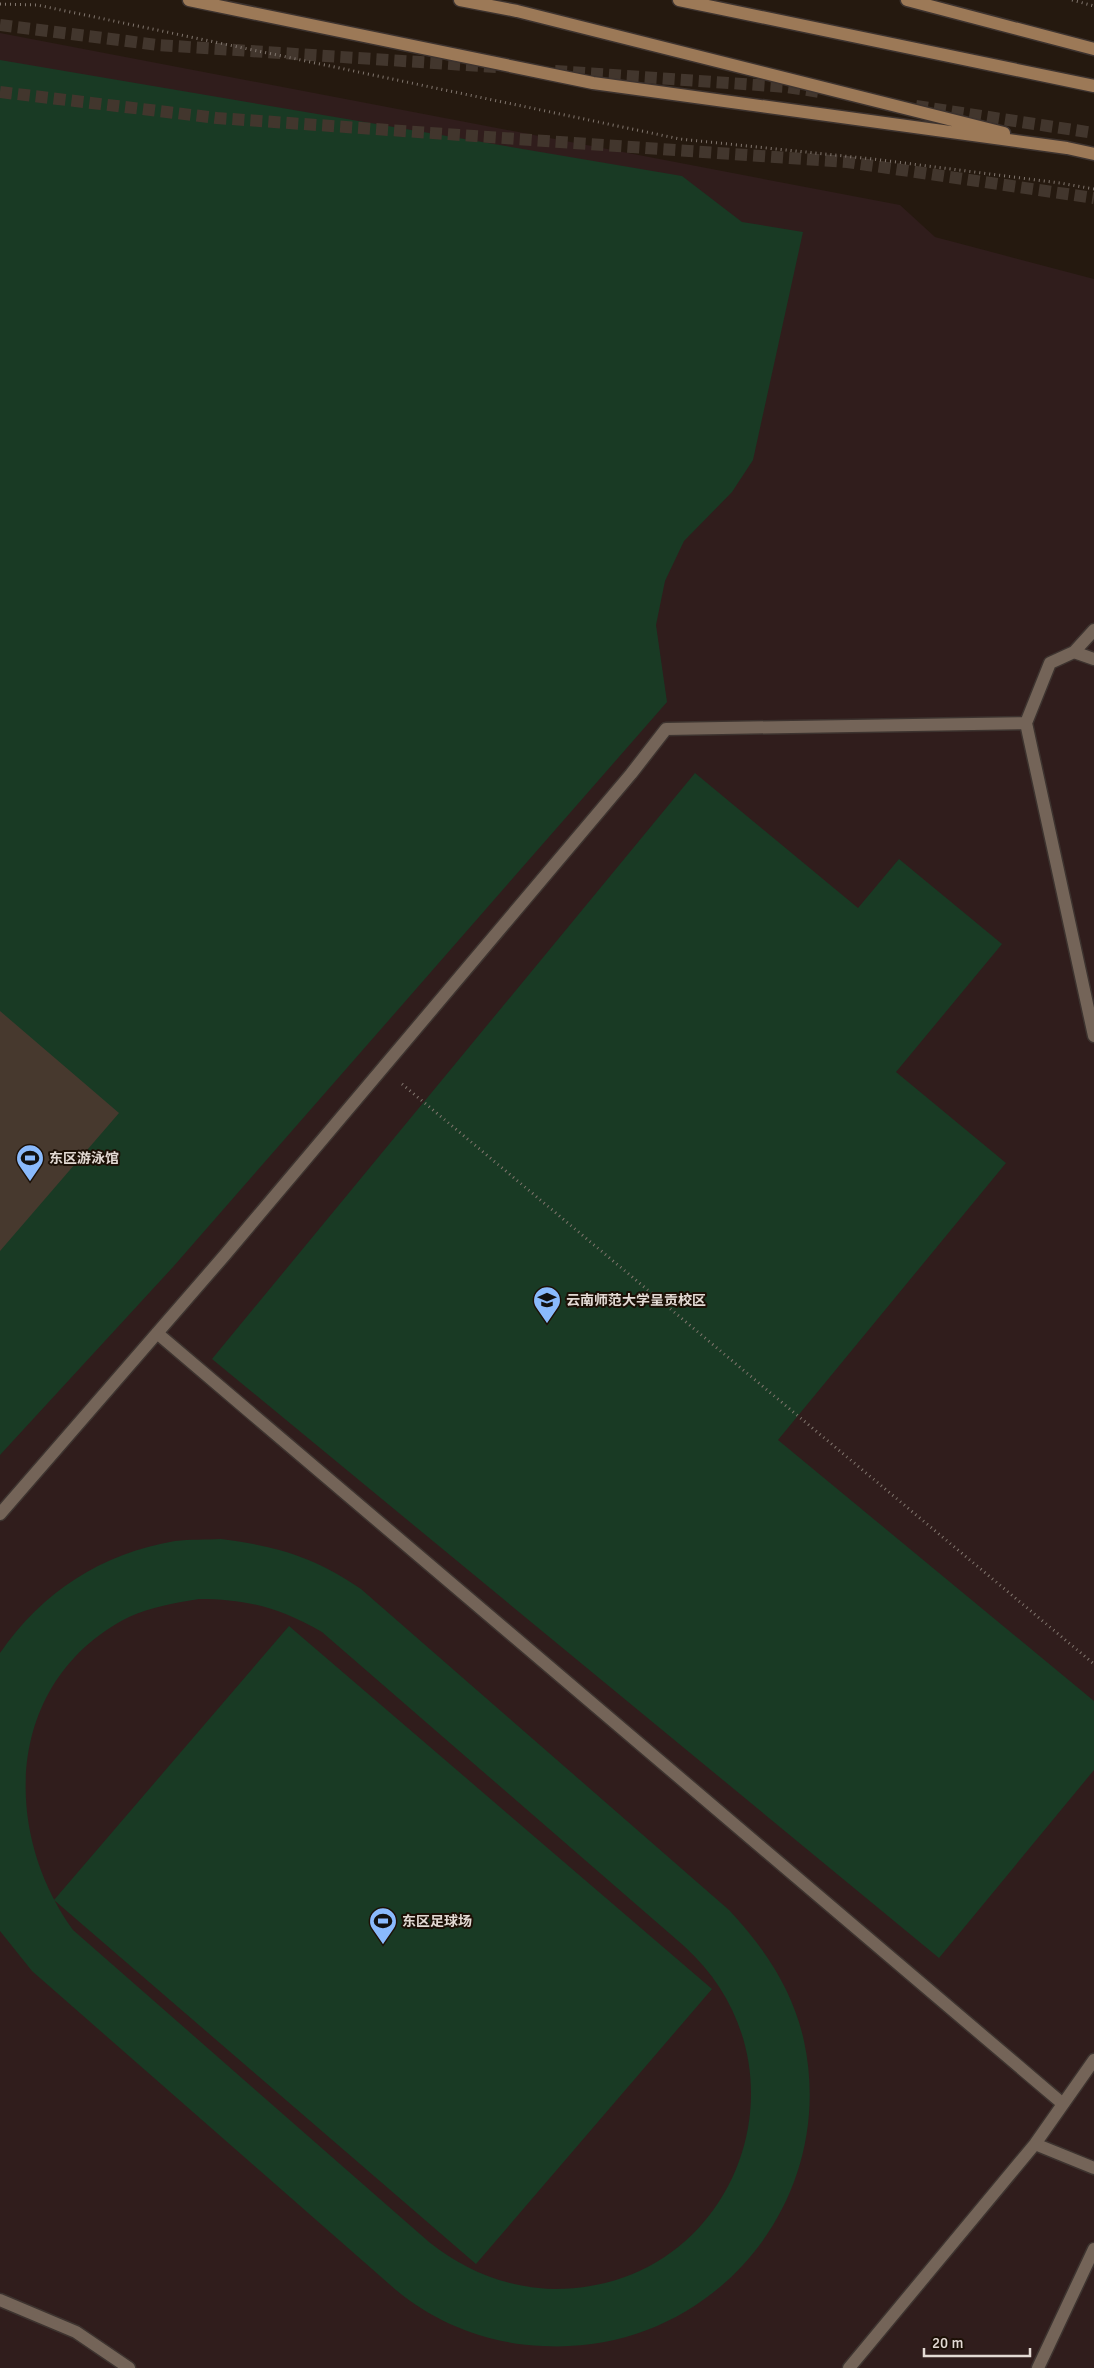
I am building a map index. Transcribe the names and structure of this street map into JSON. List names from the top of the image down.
{
  "places": {
    "sports": ["东区游泳馆", "东区足球场"],
    "school or university": ["云南师范大学呈贡校区"]
  },
  "scale_bar": "20 m"
}
